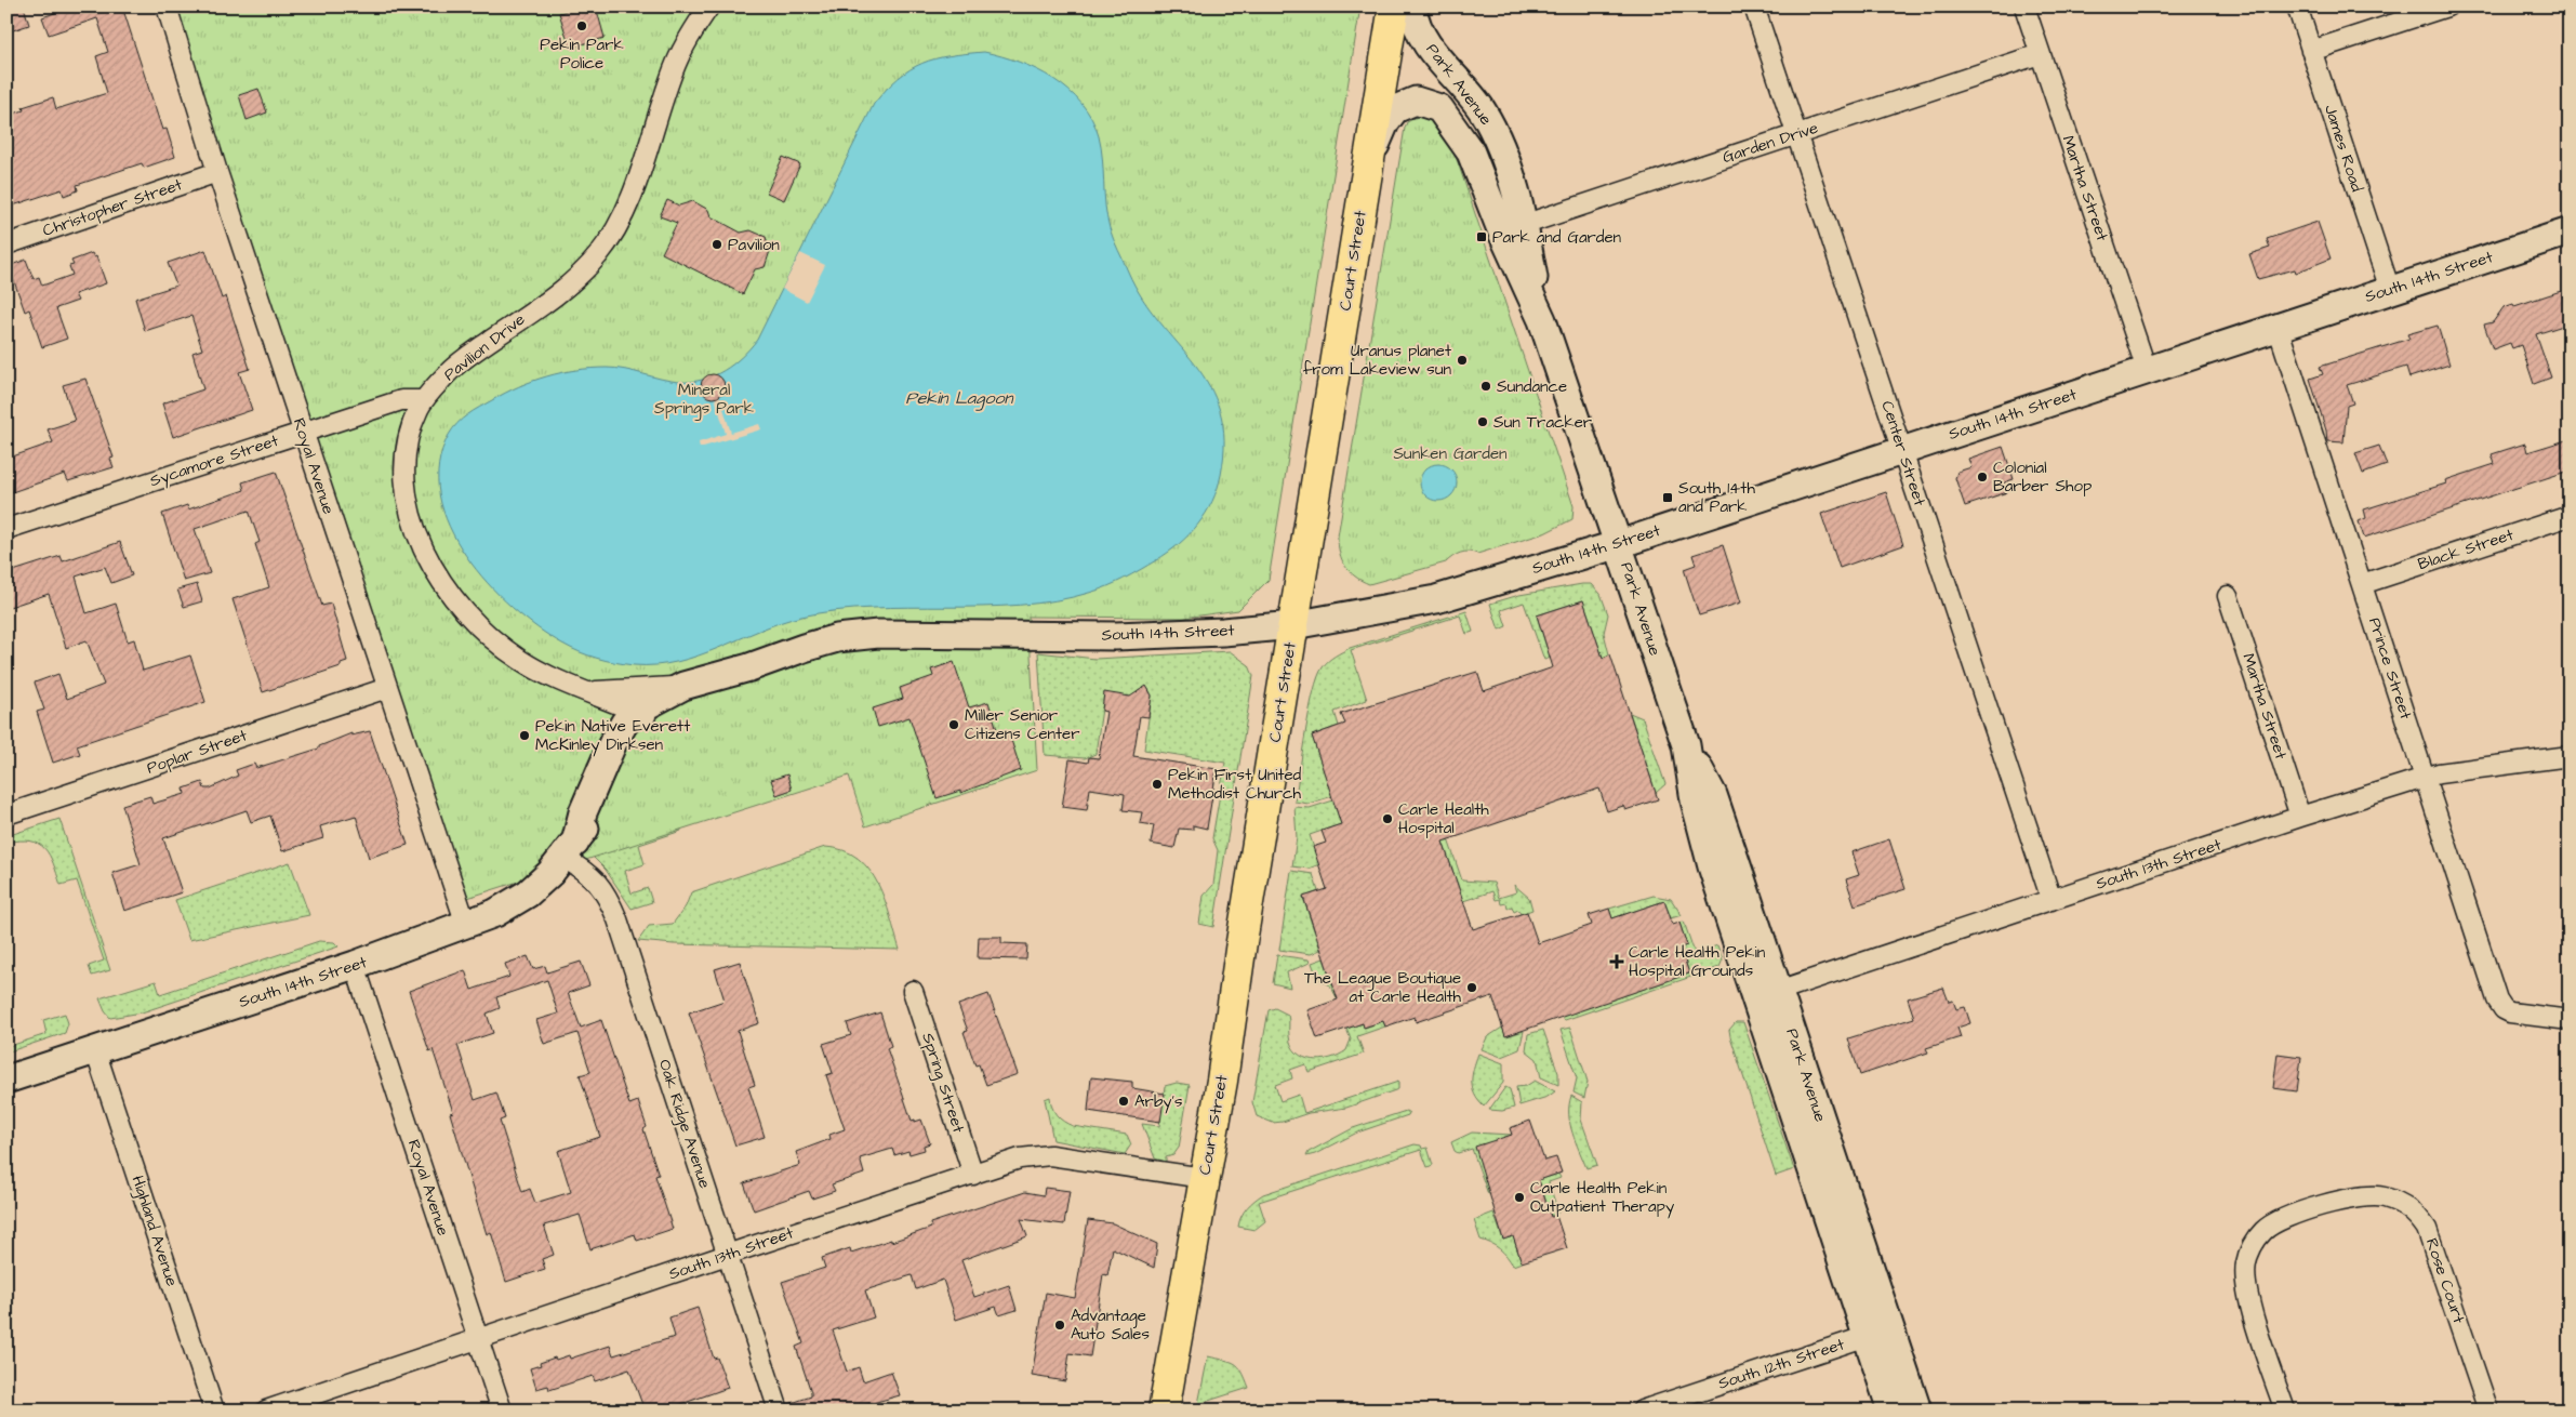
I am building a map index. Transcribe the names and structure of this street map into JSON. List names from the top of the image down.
{
  "streets": {
    "main road": ["Park Avenue", "Court Street", "South 14th Street"],
    "street": [
      "Garden Drive",
      "James Road",
      "Martha Street",
      "Christopher Street",
      "Pavilion Drive",
      "Center Street",
      "Sycamore Street",
      "Royal Avenue",
      "Black Street",
      "Prince Street",
      "Poplar Street",
      "South 13th Street",
      "Spring Street",
      "Oak Ridge Avenue",
      "Highland Avenue",
      "Rose Court",
      "South 12th Street"
    ]
  },
  "crossings": [
    ["Park Avenue", "Garden Drive"],
    ["Park Avenue", "Court Street"],
    ["Park Avenue", "South 14th Street"],
    ["Park Avenue", "South 13th Street"],
    ["Park Avenue", "South 12th Street"],
    ["Garden Drive", "Martha Street"],
    ["Garden Drive", "Center Street"],
    ["James Road", "South 14th Street"],
    ["Martha Street", "South 14th Street"],
    ["Martha Street", "South 13th Street"],
    ["Christopher Street", "Royal Avenue"],
    ["Court Street", "South 14th Street"],
    ["Court Street", "South 13th Street"],
    ["South 14th Street", "Pavilion Drive"],
    ["South 14th Street", "Center Street"],
    ["South 14th Street", "Royal Avenue"],
    ["South 14th Street", "Prince Street"],
    ["South 14th Street", "Oak Ridge Avenue"],
    ["South 14th Street", "Highland Avenue"],
    ["Pavilion Drive", "Sycamore Street"],
    ["Center Street", "South 13th Street"],
    ["Sycamore Street", "Royal Avenue"],
    ["Royal Avenue", "Poplar Street"],
    ["Royal Avenue", "South 13th Street"],
    ["Black Street", "Prince Street"],
    ["Prince Street", "South 13th Street"],
    ["South 13th Street", "Spring Street"],
    ["South 13th Street", "Oak Ridge Avenue"]
  ],
  "water": ["Pekin Lagoon"],
  "parks": ["Mineral Springs Park", "Sunken Garden"],
  "places": {
    "other": [
      "Pekin Park Police",
      "Pavilion",
      "Uranus planet from Lakeview sun",
      "Sundance",
      "Sun Tracker",
      "Colonial Barber Shop",
      "Miller Senior Citizens Center",
      "Pekin Native Everett McKinley Dirksen",
      "Pekin First United Methodist Church",
      "Carle Health Hospital",
      "The League Boutique at Carle Health",
      "Arby's",
      "Carle Health Pekin Outpatient Therapy",
      "Advantage Auto Sales"
    ],
    "transit": ["Park and Garden", "South 14th and Park"],
    "health": ["Carle Health Pekin Hospital Grounds"]
  }
}
